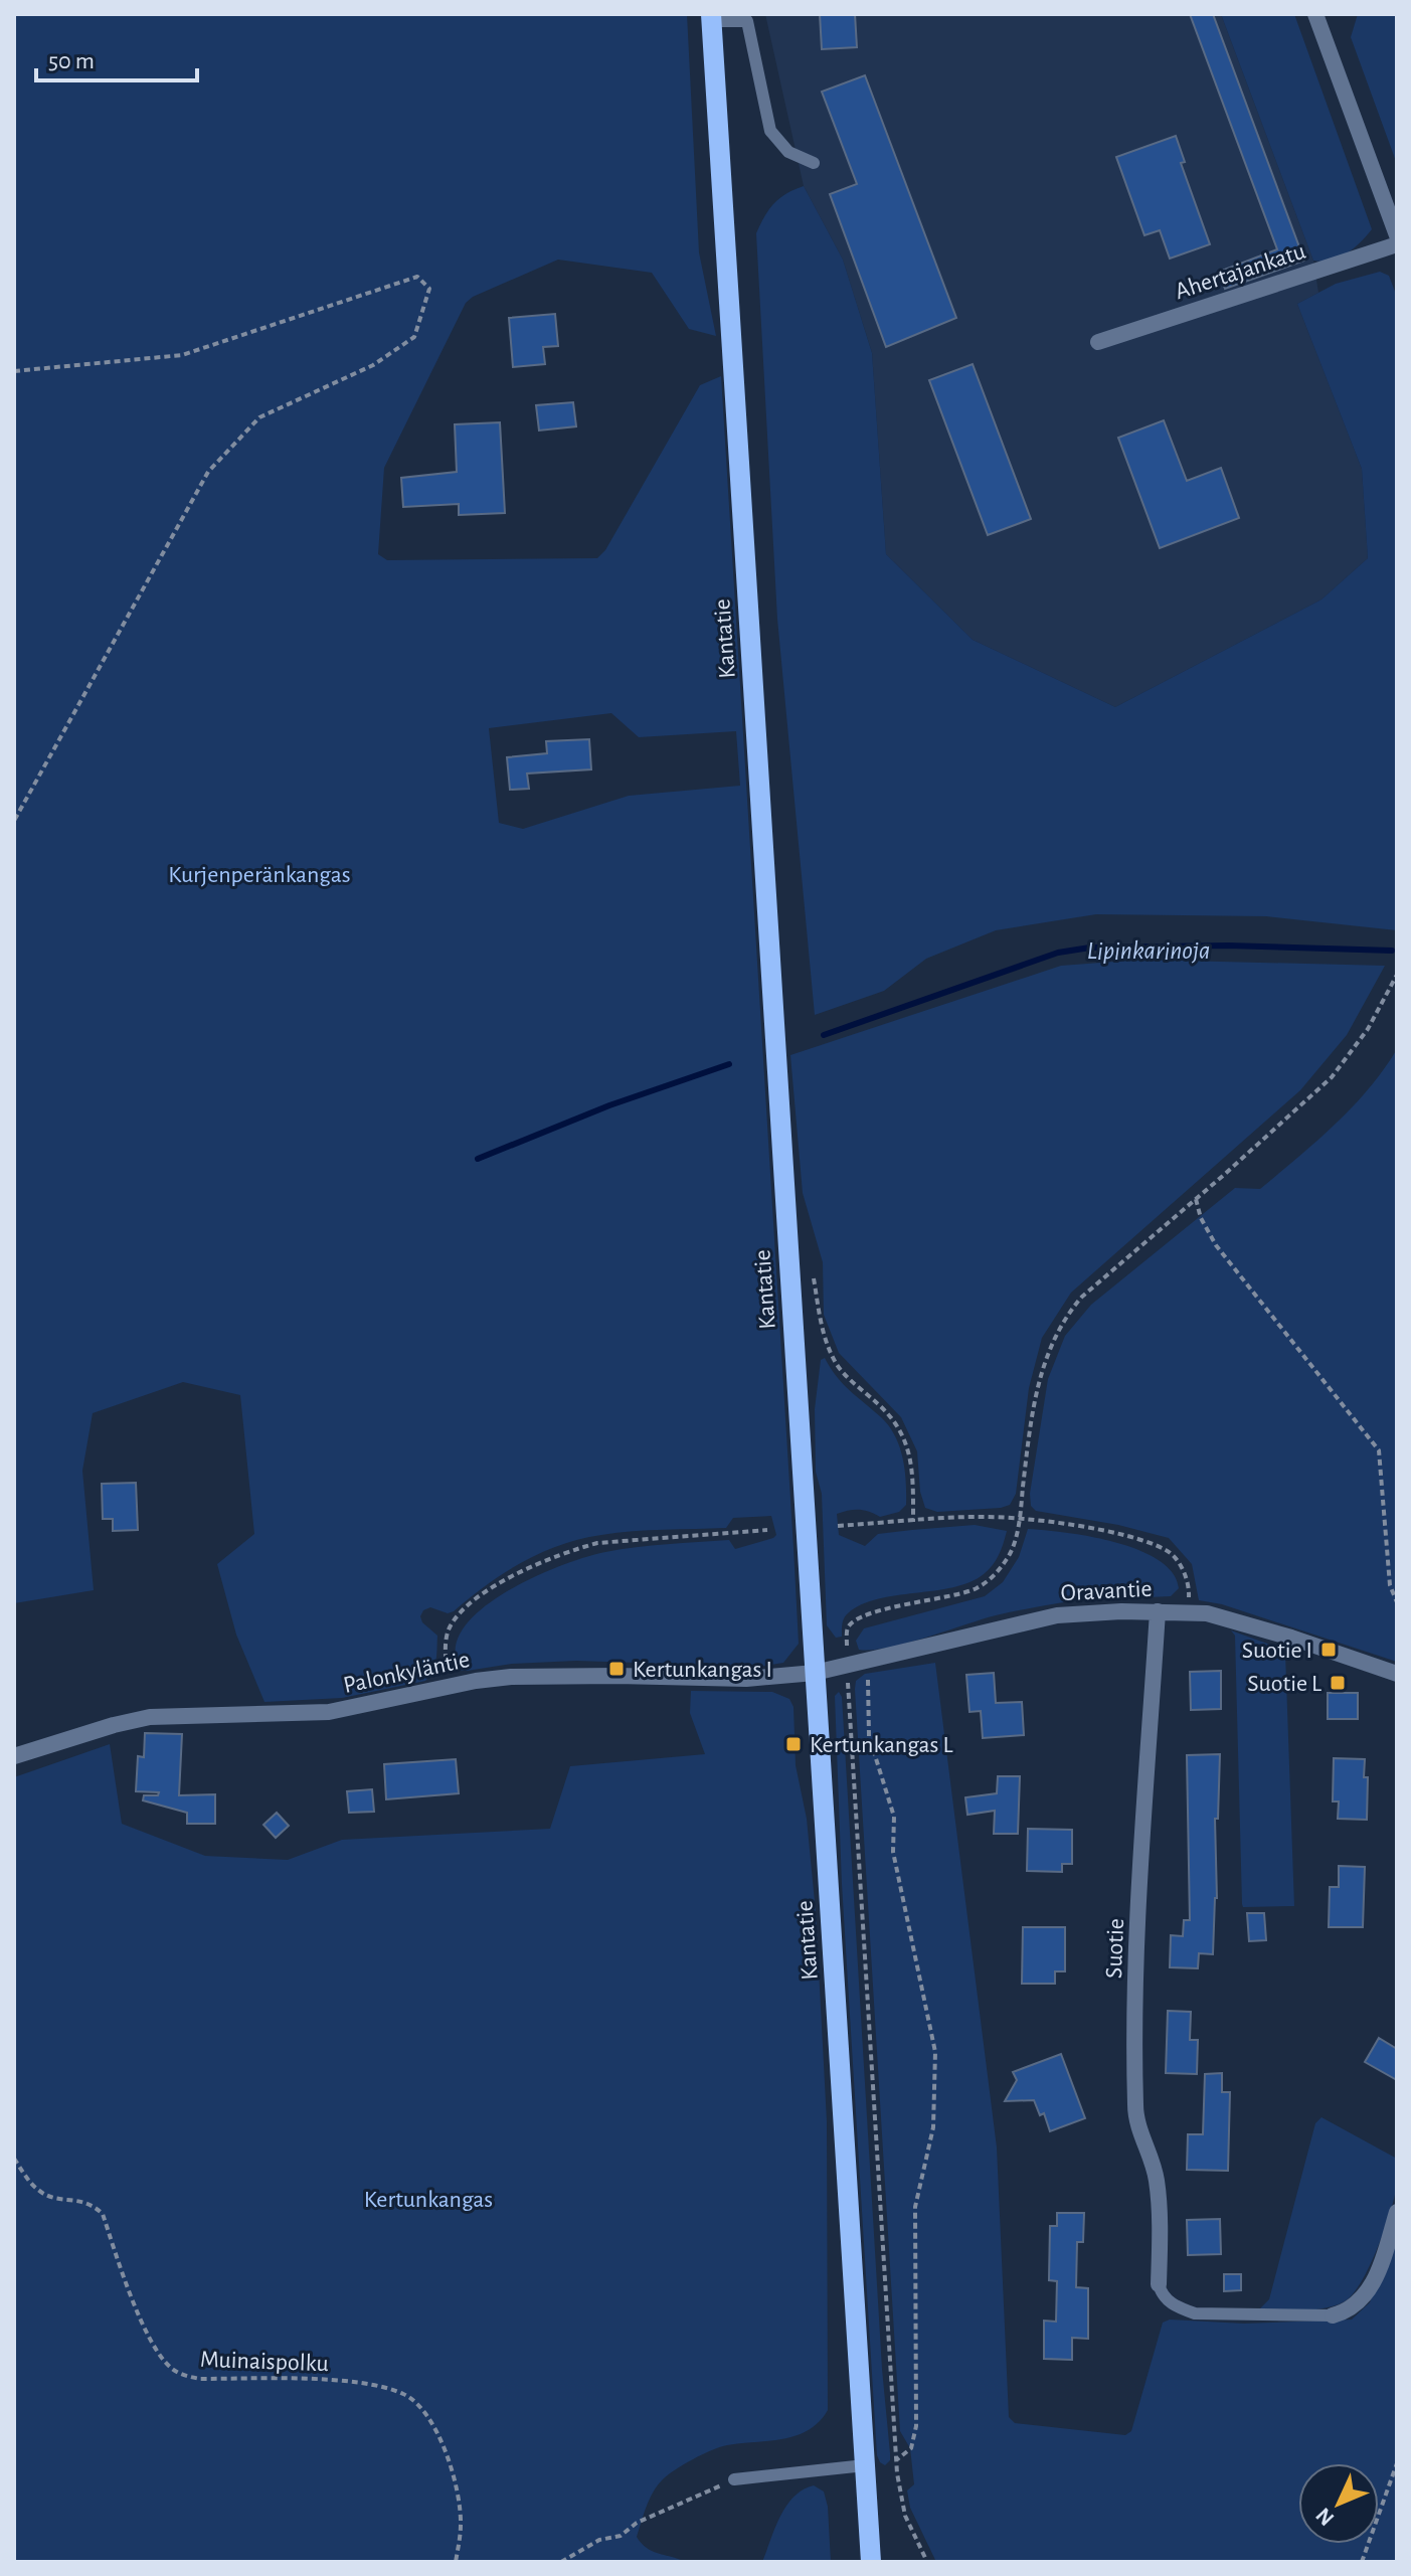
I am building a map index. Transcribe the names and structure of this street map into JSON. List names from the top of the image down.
{
  "streets": {
    "main road": ["Kantatie"],
    "street": [
      "Ahertajankatu",
      "Oravantie",
      "Palonkyläntie",
      "Suotie"
    ],
    "path": ["Muinaispolku"]
  },
  "crossings": [
    ["Kantatie", "Oravantie"],
    ["Kantatie", "Palonkyläntie"],
    ["Oravantie", "Palonkyläntie"],
    ["Oravantie", "Suotie"]
  ],
  "water": ["Lipinkarinoja"],
  "parks": ["Kurjenperänkangas", "Kertunkangas"],
  "places": {
    "transit": [
      "Suotie I",
      "Kertunkangas I",
      "Suotie L",
      "Kertunkangas L"
    ]
  },
  "scale_bar": "50 m",
  "north": "bottom left"
}
